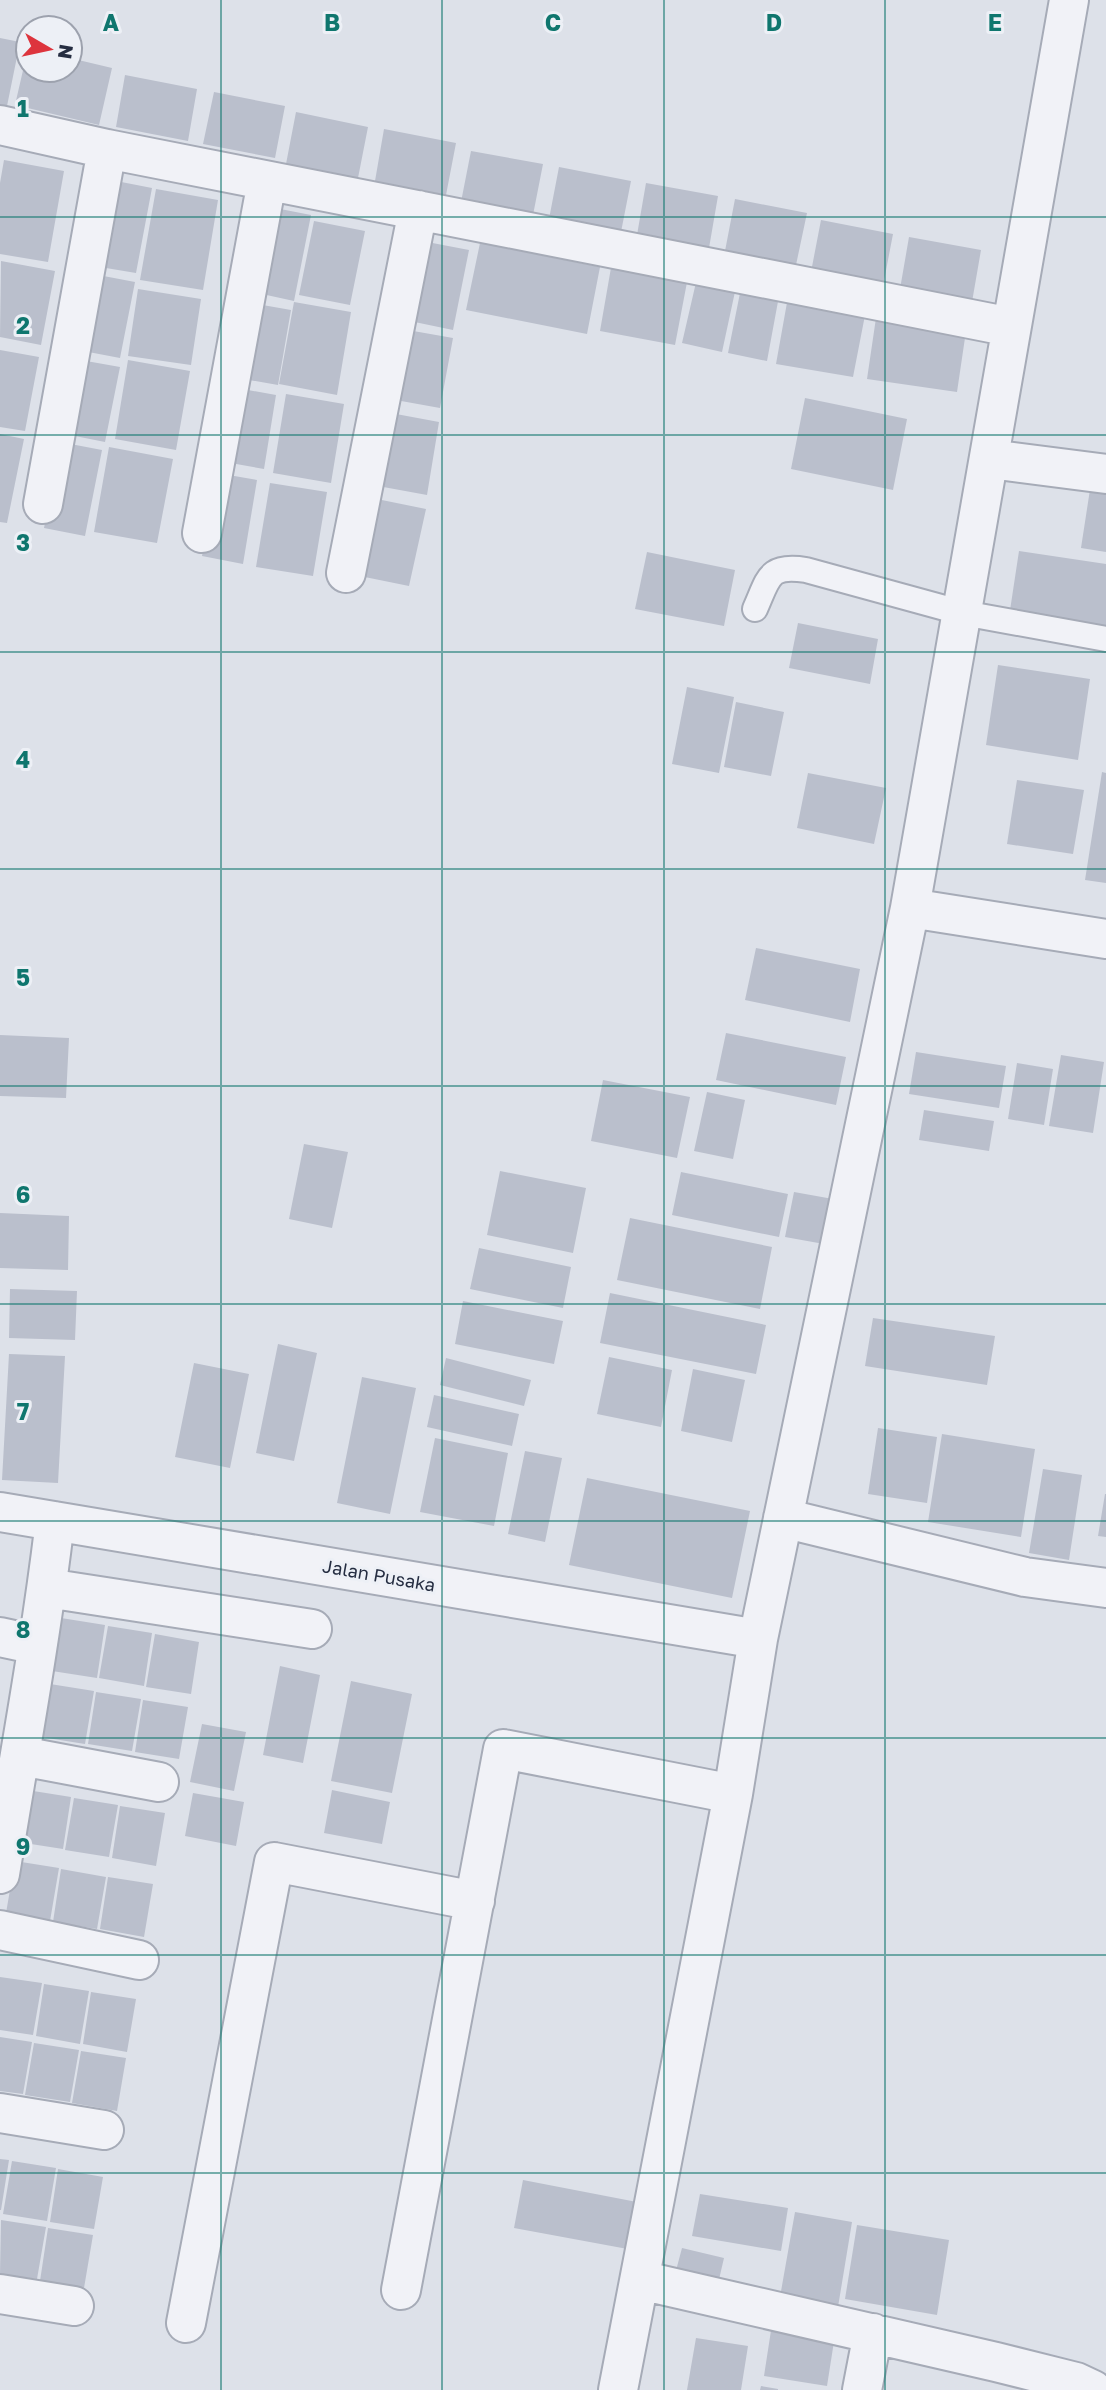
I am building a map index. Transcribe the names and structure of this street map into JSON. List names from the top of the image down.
{
  "streets": {
    "street": ["Jalan Pusaka"]
  },
  "north": "right",
  "grid": {
    "columns": [
      "A",
      "B",
      "C",
      "D",
      "E"
    ],
    "rows": [
      "1",
      "2",
      "3",
      "4",
      "5",
      "6",
      "7",
      "8",
      "9"
    ]
  }
}
